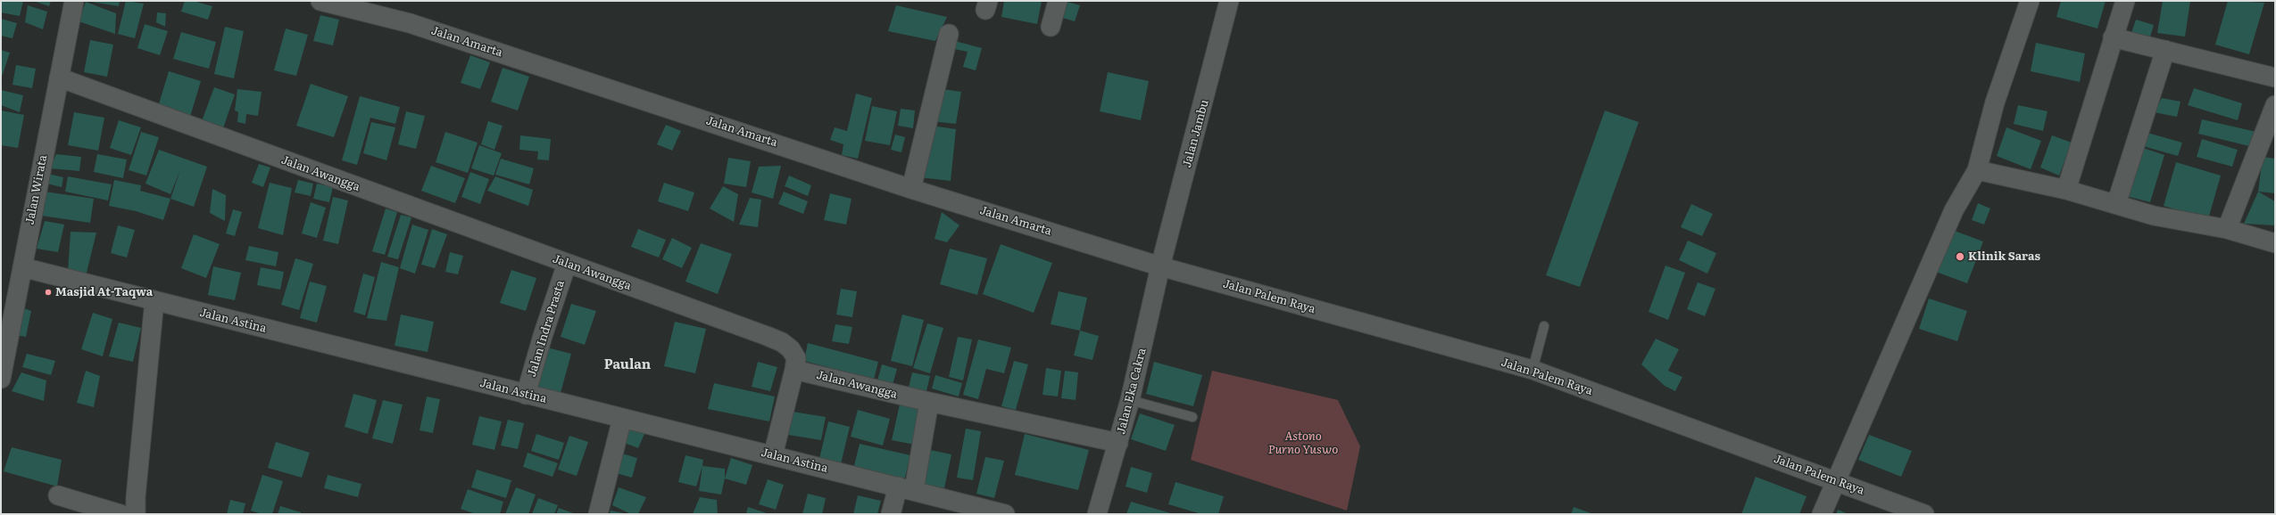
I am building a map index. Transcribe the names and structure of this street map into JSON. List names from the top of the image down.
{
  "streets": {
    "street": [
      "Jalan Amarta",
      "Jalan Jambu",
      "Jalan Awangga",
      "Jalan Wirata",
      "Jalan Palem Raya",
      "Jalan Astina",
      "Jalan Indra Prasta",
      "Jalan Eka Cakra"
    ]
  },
  "crossings": [
    ["Jalan Amarta", "Jalan Jambu"],
    ["Jalan Amarta", "Jalan Palem Raya"],
    ["Jalan Amarta", "Jalan Eka Cakra"],
    ["Jalan Jambu", "Jalan Palem Raya"],
    ["Jalan Jambu", "Jalan Eka Cakra"],
    ["Jalan Awangga", "Jalan Wirata"],
    ["Jalan Awangga", "Jalan Indra Prasta"],
    ["Jalan Awangga", "Jalan Eka Cakra"],
    ["Jalan Wirata", "Jalan Astina"],
    ["Jalan Palem Raya", "Jalan Eka Cakra"],
    ["Jalan Astina", "Jalan Indra Prasta"]
  ],
  "districts": ["Paulan"],
  "parks": ["Astono Purno Yuswo"],
  "places": ["Klinik Saras", "Masjid At-Taqwa"]
}
